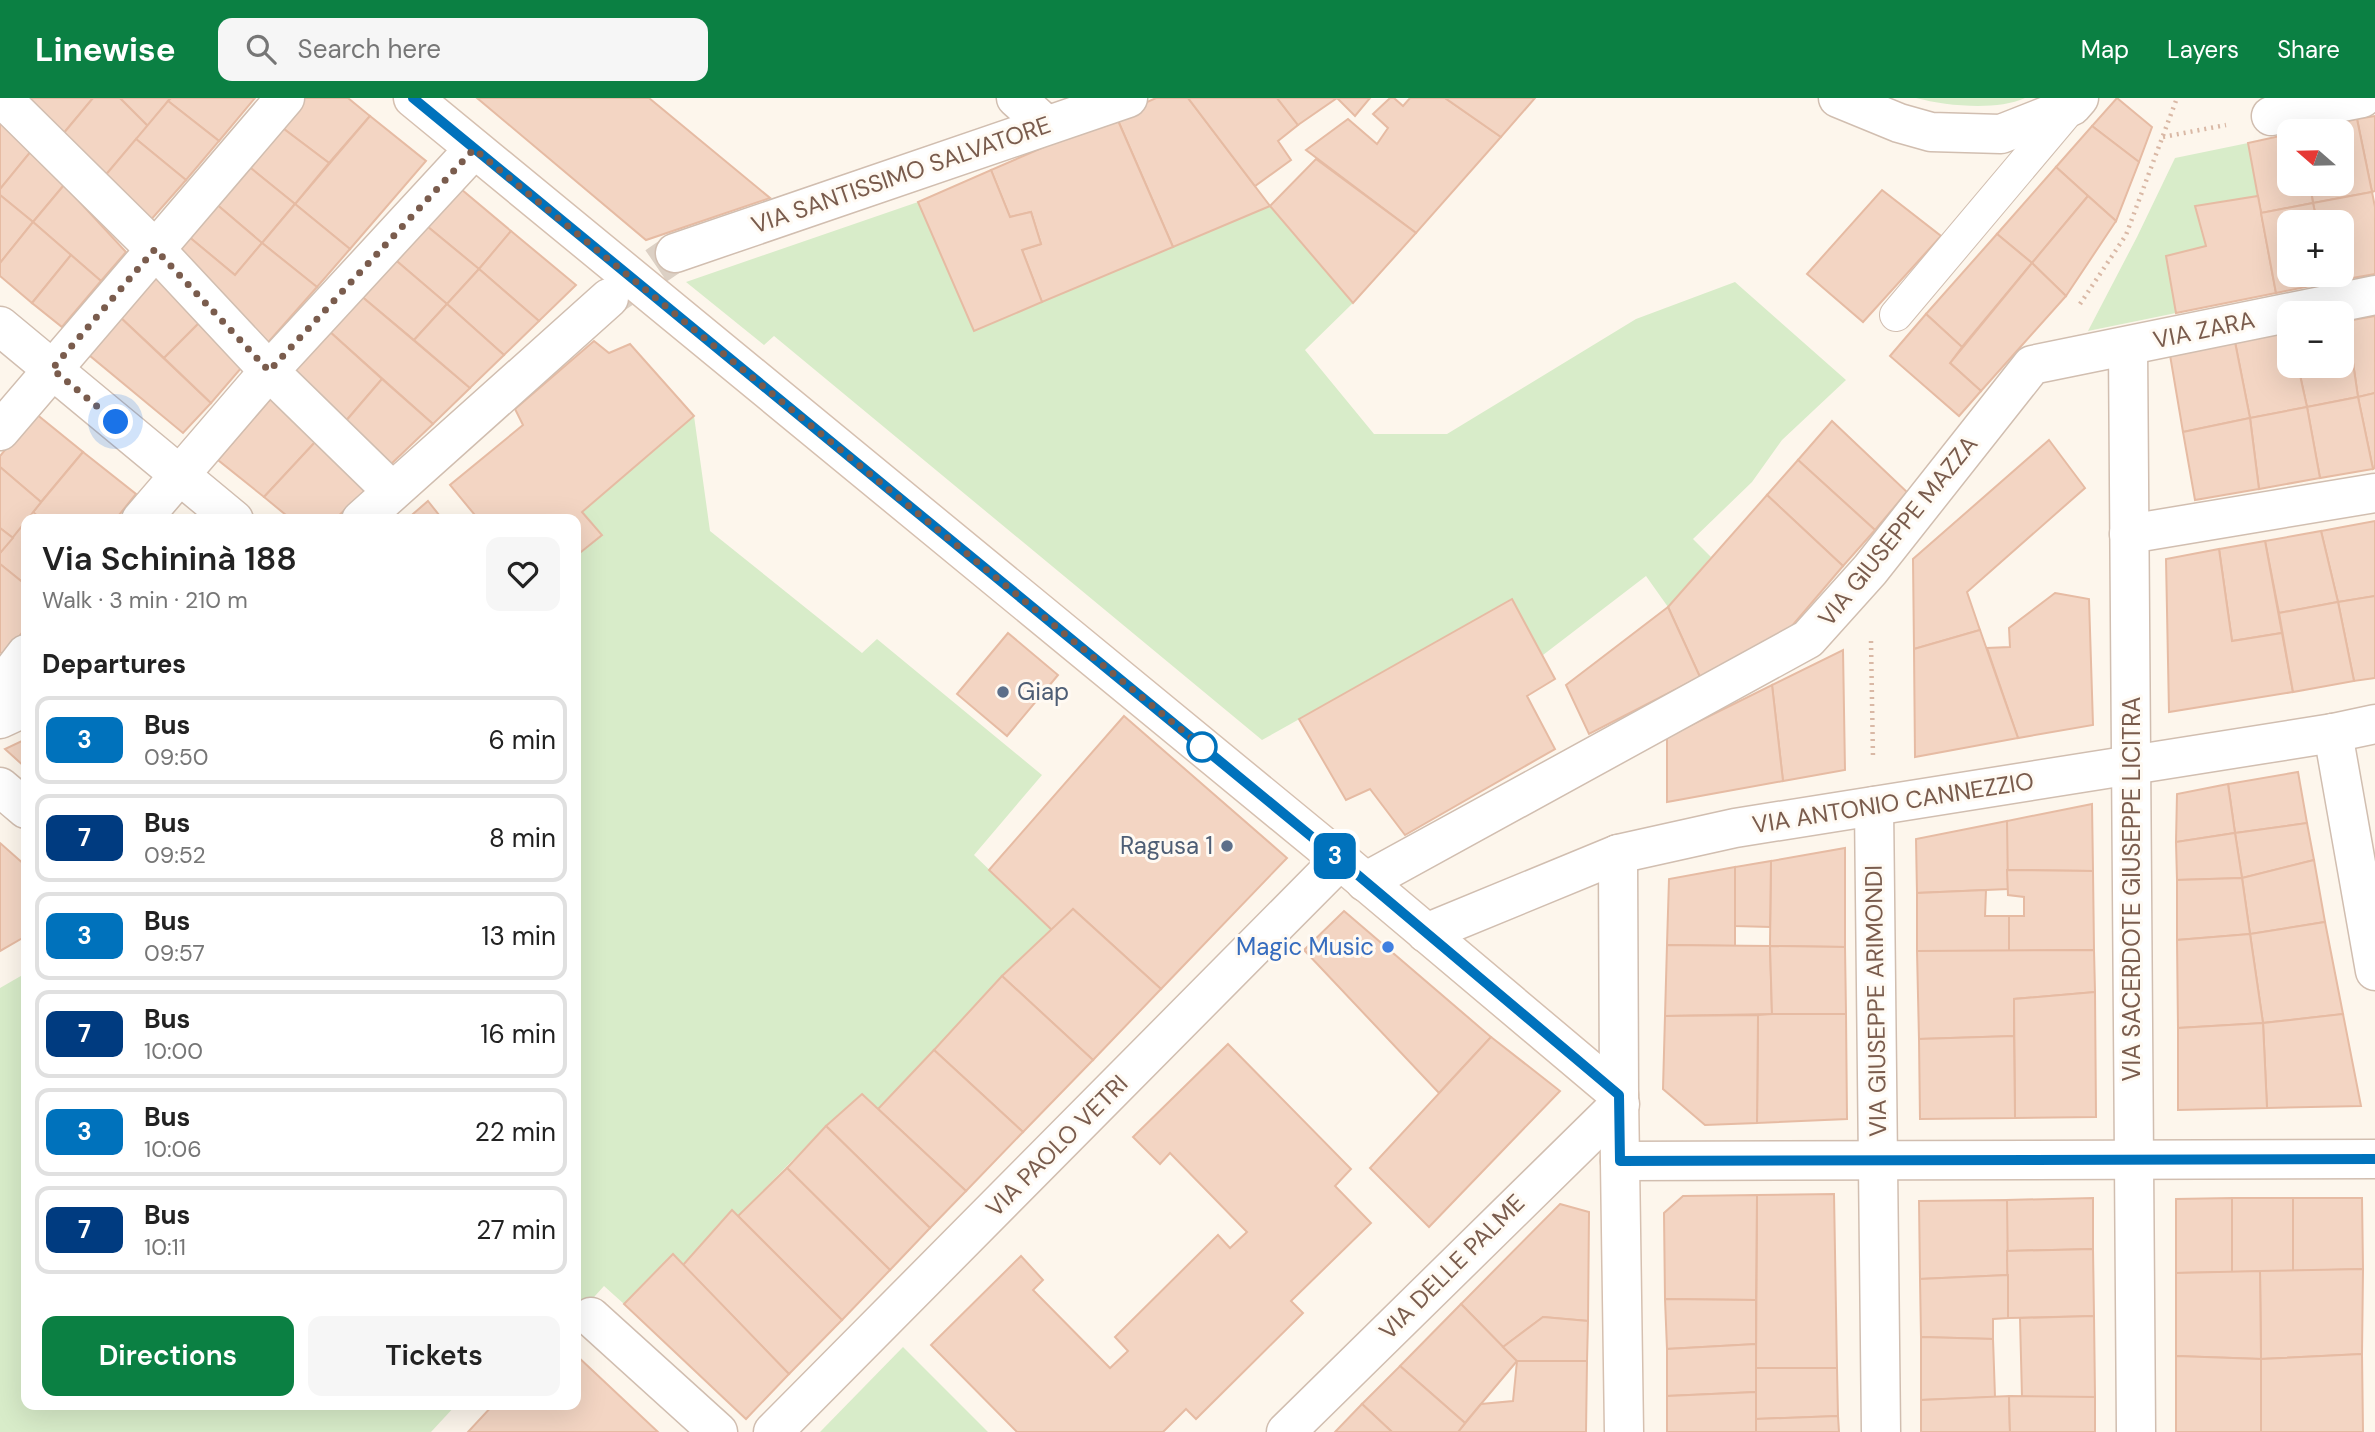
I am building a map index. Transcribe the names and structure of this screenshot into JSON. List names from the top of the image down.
{
  "streets": {
    "street": [
      "VIA SANTISSIMO SALVATORE",
      "VIA ZARA",
      "VIA GIUSEPPE MAZZA",
      "VIA ANTONIO CANNEZZIO",
      "VIA SACERDOTE GIUSEPPE LICITRA",
      "VIA GIUSEPPE ARIMONDI",
      "VIA PAOLO VETRI",
      "VIA DELLE PALME"
    ]
  },
  "crossings": [
    ["VIA ZARA", "VIA GIUSEPPE MAZZA"],
    ["VIA ZARA", "VIA SACERDOTE GIUSEPPE LICITRA"],
    ["VIA GIUSEPPE MAZZA", "VIA PAOLO VETRI"],
    ["VIA ANTONIO CANNEZZIO", "VIA SACERDOTE GIUSEPPE LICITRA"],
    ["VIA ANTONIO CANNEZZIO", "VIA GIUSEPPE ARIMONDI"]
  ],
  "places": ["Giap", "Ragusa 1", "Magic Music"],
  "lines": ["bus line 3"],
  "north": "left",
  "page": {
    "header": "Linewise",
    "search": "Search here",
    "nav": ["Map", "Layers", "Share"],
    "on_map": "3",
    "map_buttons": ["+", "−"],
    "heading": [
      ["Via Schininà 188", "Walk · 3 min · 210 m"],
      "Departures"
    ],
    "list": [
      {
        "mark": "3",
        "name": "Bus",
        "note": "09:50",
        "value": "6 min"
      },
      {
        "mark": "7",
        "name": "Bus",
        "note": "09:52",
        "value": "8 min"
      },
      {
        "mark": "3",
        "name": "Bus",
        "note": "09:57",
        "value": "13 min"
      },
      {
        "mark": "7",
        "name": "Bus",
        "note": "10:00",
        "value": "16 min"
      },
      {
        "mark": "3",
        "name": "Bus",
        "note": "10:06",
        "value": "22 min"
      },
      {
        "mark": "7",
        "name": "Bus",
        "note": "10:11",
        "value": "27 min"
      }
    ],
    "buttons": ["Directions", "Tickets"]
  }
}
